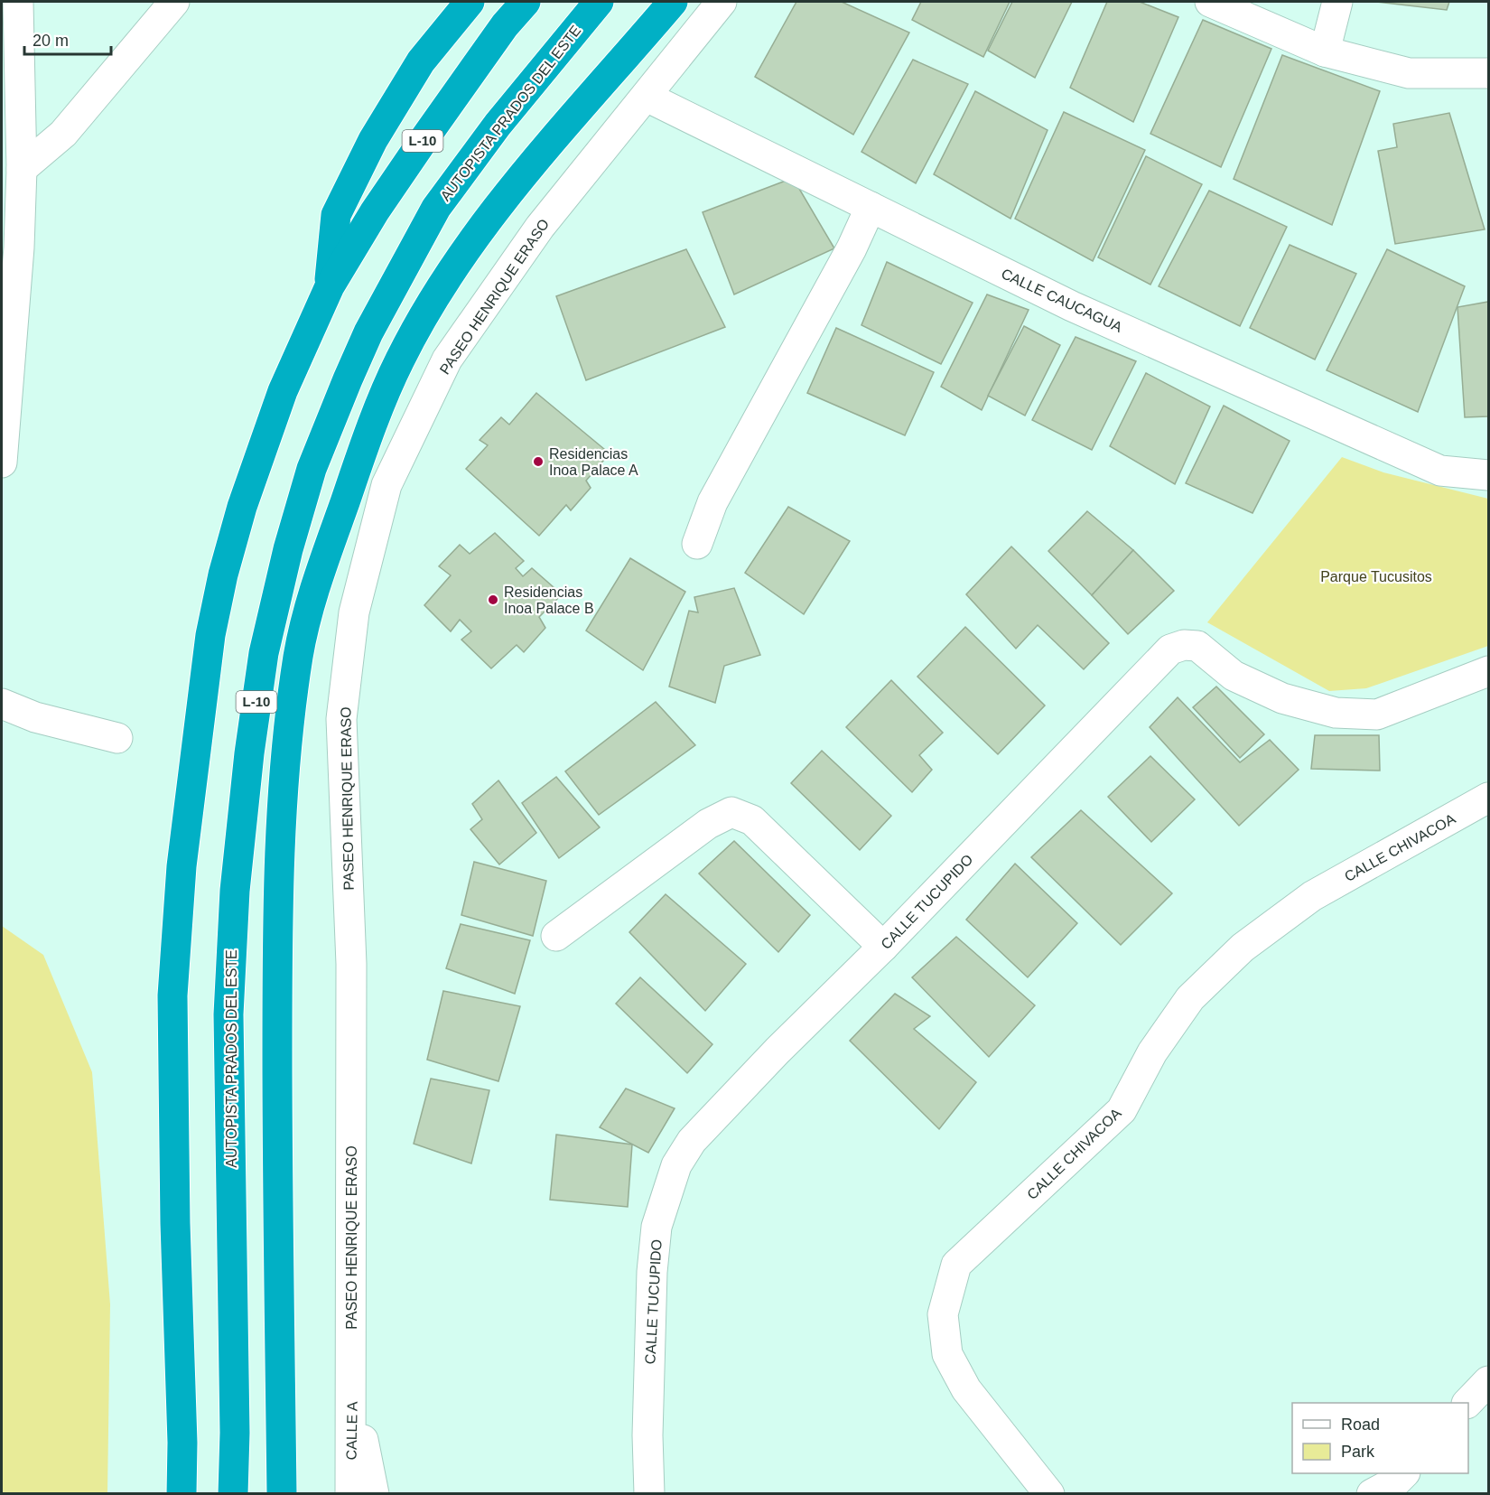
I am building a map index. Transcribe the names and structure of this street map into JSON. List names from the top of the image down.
{
  "streets": {
    "highway": ["AUTOPISTA PRADOS DEL ESTE", "L-10"],
    "street": [
      "PASEO HENRIQUE ERASO",
      "CALLE CAUCAGUA",
      "CALLE CHIVACOA",
      "CALLE TUCUPIDO",
      "CALLE A"
    ]
  },
  "crossings": [
    ["PASEO HENRIQUE ERASO", "CALLE CAUCAGUA"],
    ["PASEO HENRIQUE ERASO", "CALLE A"]
  ],
  "parks": ["Parque Tucusitos"],
  "places": ["Residencias Inoa Palace A", "Residencias Inoa Palace B"],
  "legend": ["Road", "Park"],
  "scale_bar": "20 m"
}
